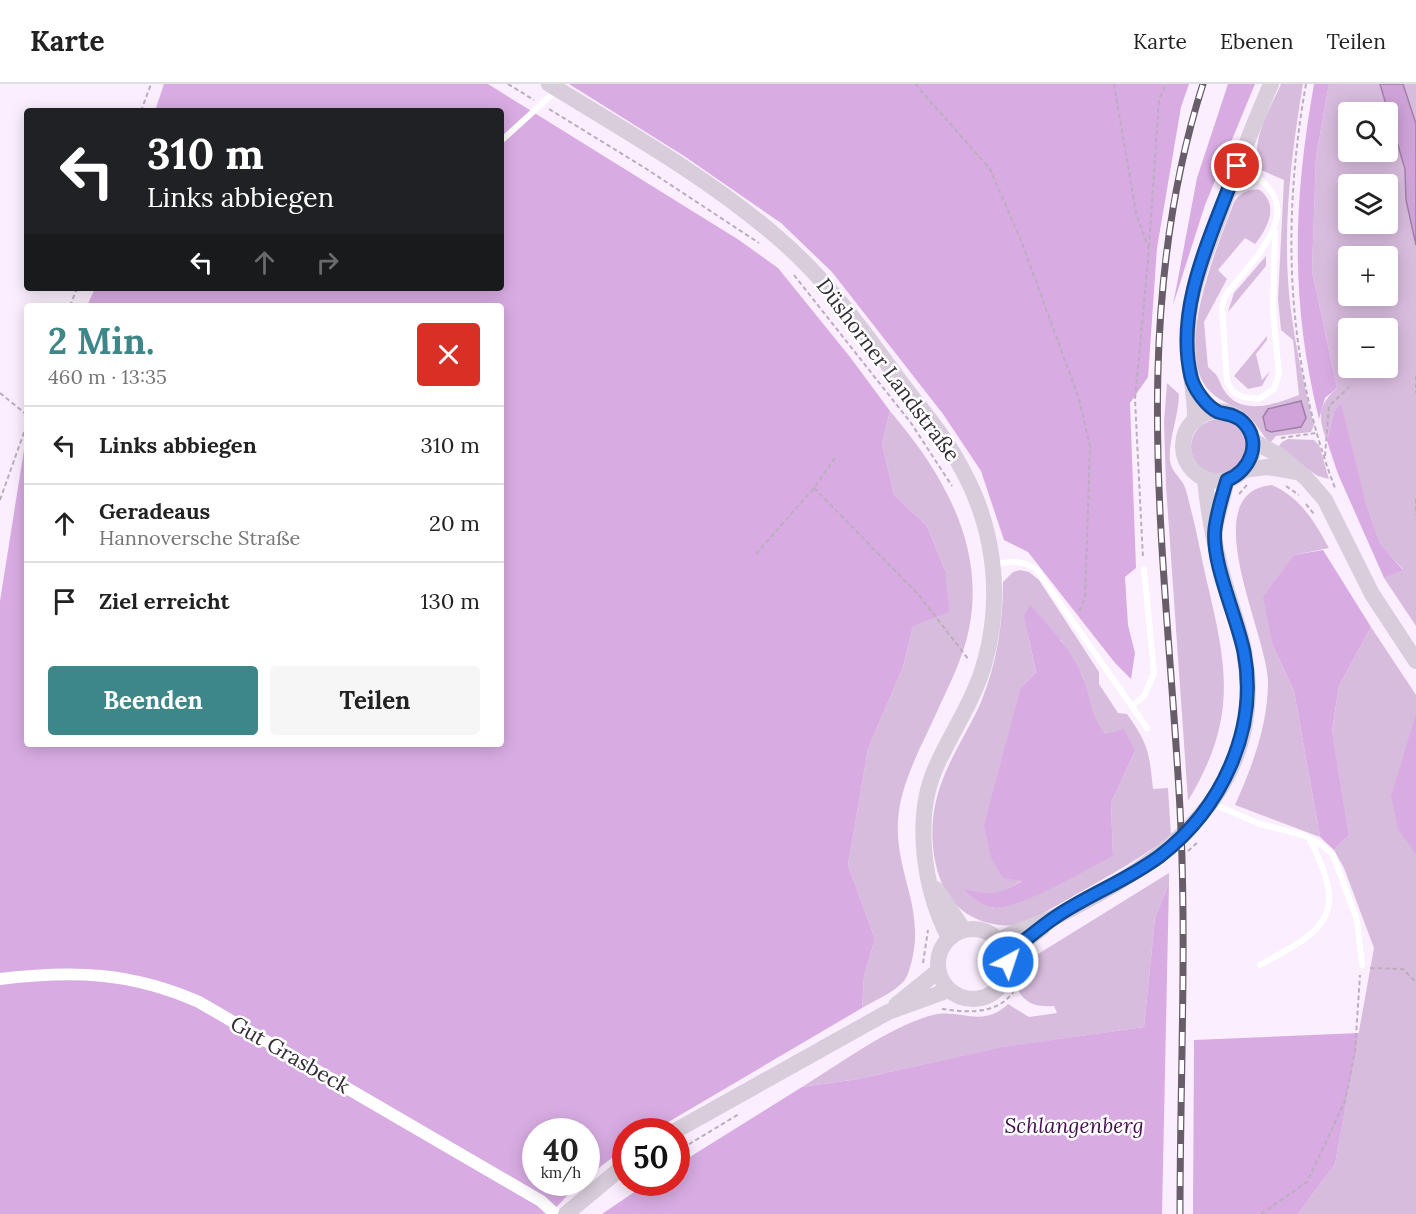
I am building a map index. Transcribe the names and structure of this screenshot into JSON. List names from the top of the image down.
{
  "streets": {
    "main road": ["Düshorner Landstraße"],
    "street": ["Gut Grasbeck"]
  },
  "parks": ["Schlangenberg"],
  "page": {
    "header": "Karte",
    "nav": ["Karte", "Ebenen", "Teilen"],
    "map_buttons": ["+", "−"],
    "turn": ["310 m", "Links abbiegen"],
    "heading": ["2 Min.", "460 m · 13:35"],
    "list": [
      {
        "name": "Links abbiegen",
        "value": "310 m"
      },
      {
        "name": "Geradeaus",
        "note": "Hannoversche Straße",
        "value": "20 m"
      },
      {
        "name": "Ziel erreicht",
        "value": "130 m"
      }
    ],
    "buttons": ["Beenden", "Teilen"],
    "speed": "40 km/h",
    "limit": "50"
  }
}
